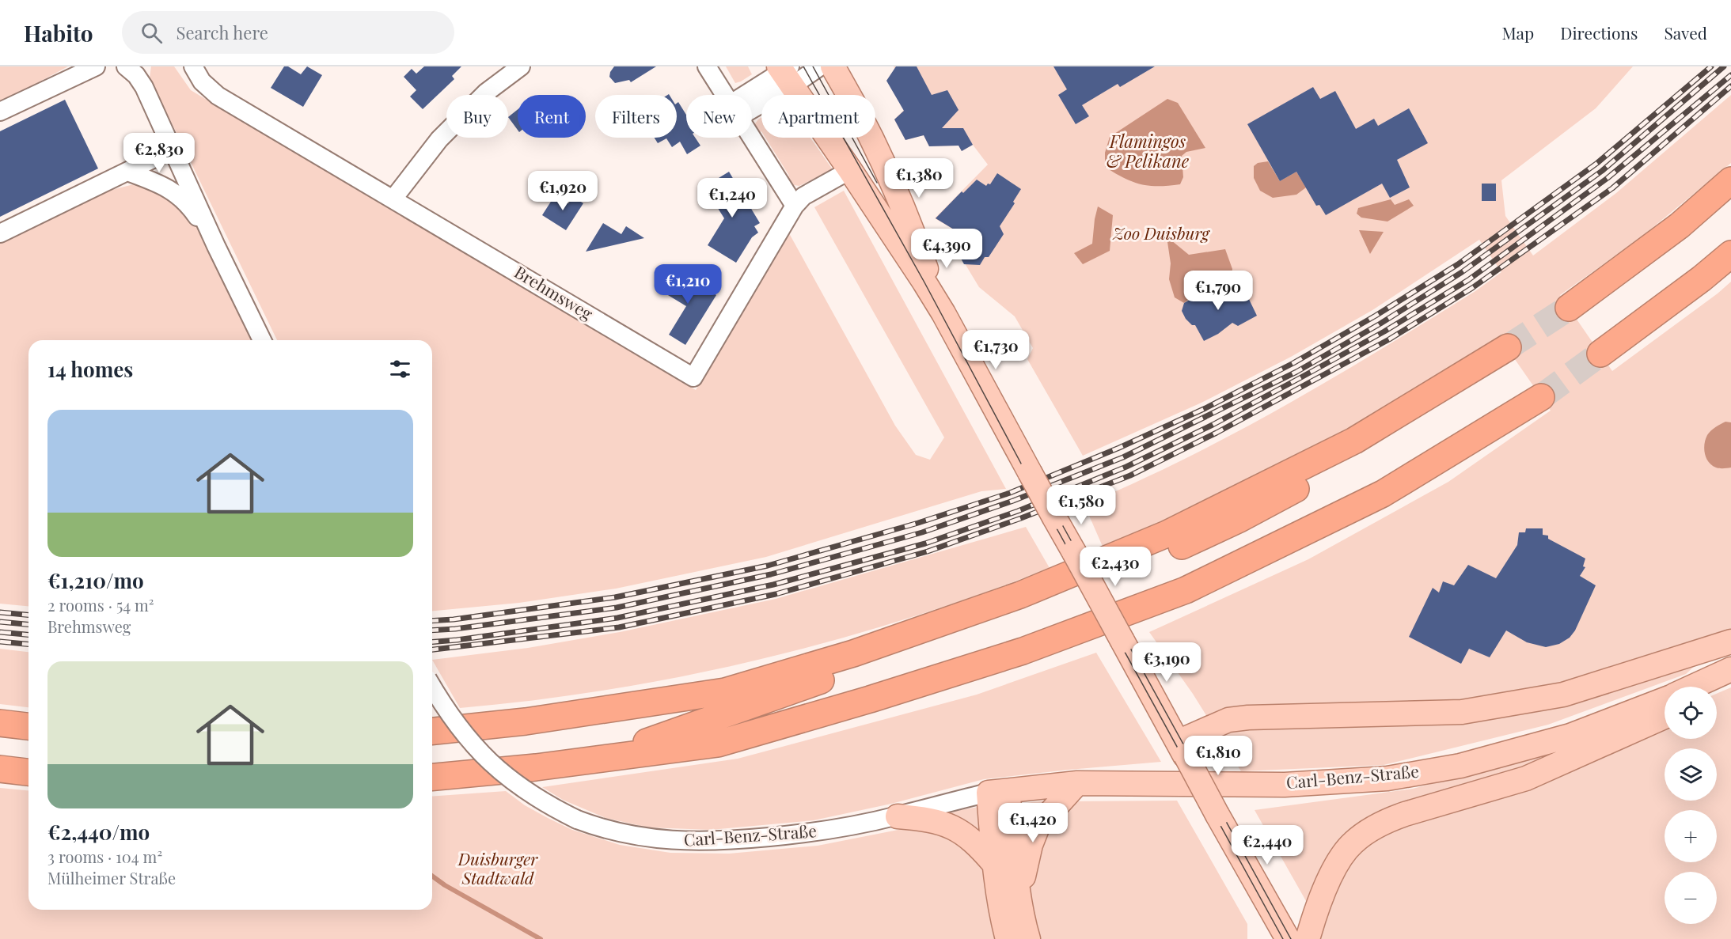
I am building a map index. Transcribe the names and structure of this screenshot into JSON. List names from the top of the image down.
{
  "streets": {
    "main road": ["Carl-Benz-Straße"],
    "street": ["Brehmsweg"]
  },
  "water": ["Flamingos & Pelikane"],
  "parks": ["Zoo Duisburg", "Duisburger Stadtwald"],
  "page": {
    "header": "Habito",
    "search": "Search here",
    "nav": ["Map", "Directions", "Saved"],
    "chip": [
      "Buy",
      "Rent",
      "Filters",
      "New",
      "Apartment"
    ],
    "price": [
      "€2,830",
      "€1,380",
      "€1,920",
      "€1,240",
      "€4,390",
      "€1,210",
      "€1,790",
      "€1,730",
      "€1,580",
      "€2,430",
      "€3,190",
      "€1,810",
      "€1,420",
      "€2,440"
    ],
    "heading": "14 homes",
    "list": [
      {
        "name": "€1,210/mo",
        "note": "2 rooms · 54 m² · Brehmsweg"
      },
      {
        "name": "€2,440/mo",
        "note": "3 rooms · 104 m² · Mülheimer Straße"
      }
    ],
    "map_buttons": ["+", "−"]
  }
}
